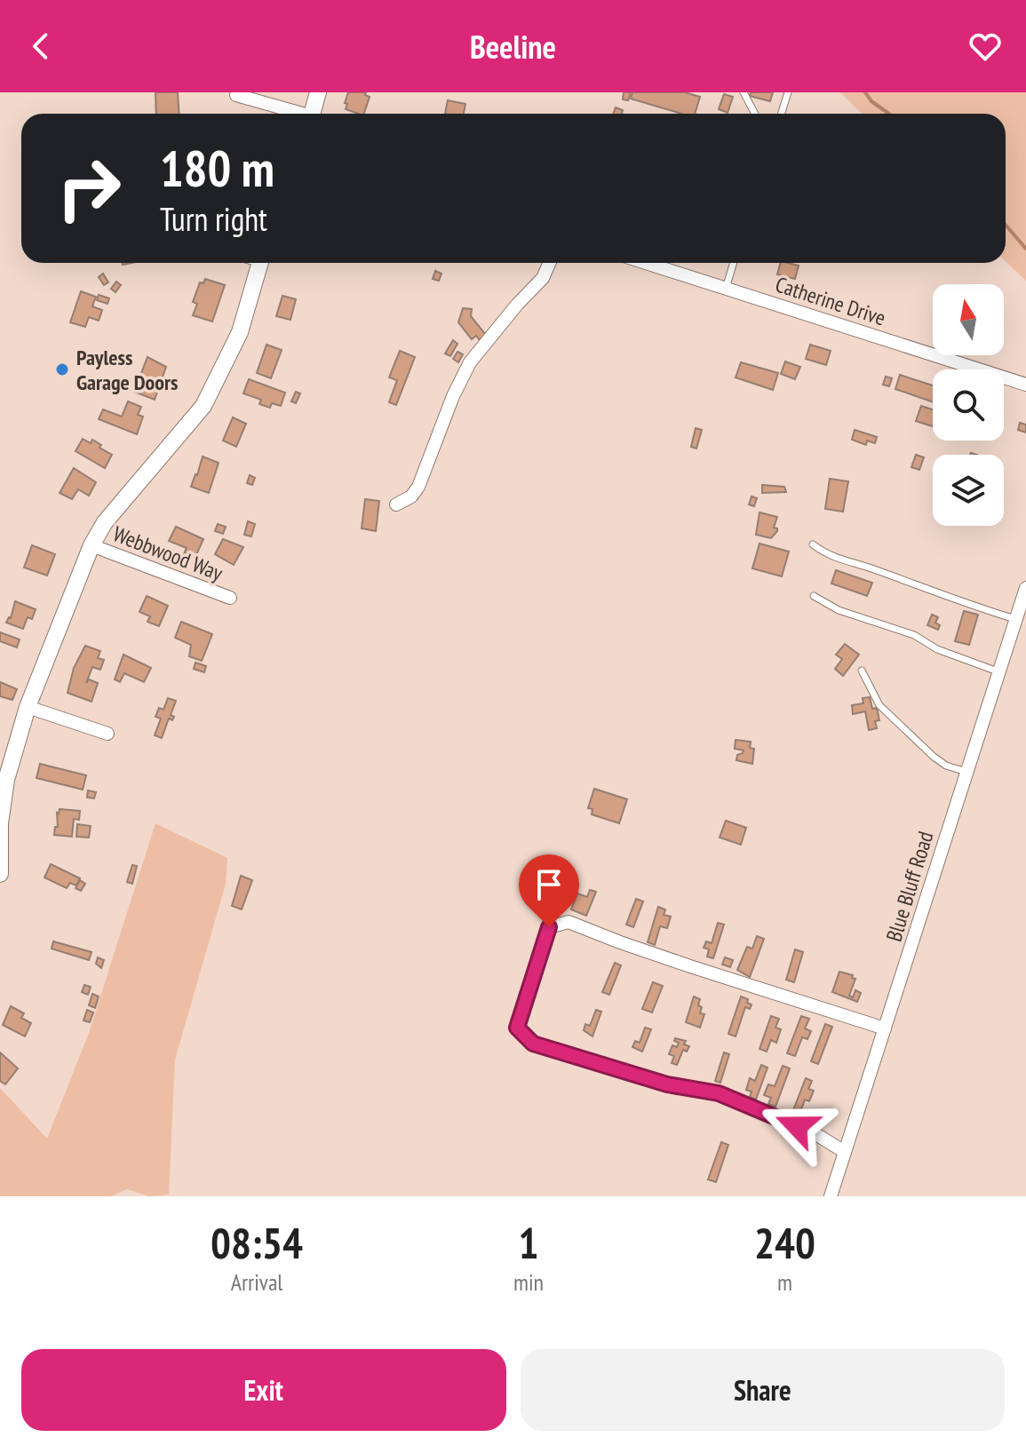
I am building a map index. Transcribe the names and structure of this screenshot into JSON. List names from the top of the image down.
{
  "streets": {
    "street": ["Catherine Drive", "Webbwood Way", "Blue Bluff Road"]
  },
  "places": ["Payless Garage Doors"],
  "north": "top",
  "page": {
    "header": "Beeline",
    "turn": ["180 m", "Turn right"],
    "eta": [
      "08:54",
      "Arrival",
      "1",
      "min",
      "240",
      "m"
    ],
    "buttons": ["Exit", "Share"]
  }
}
